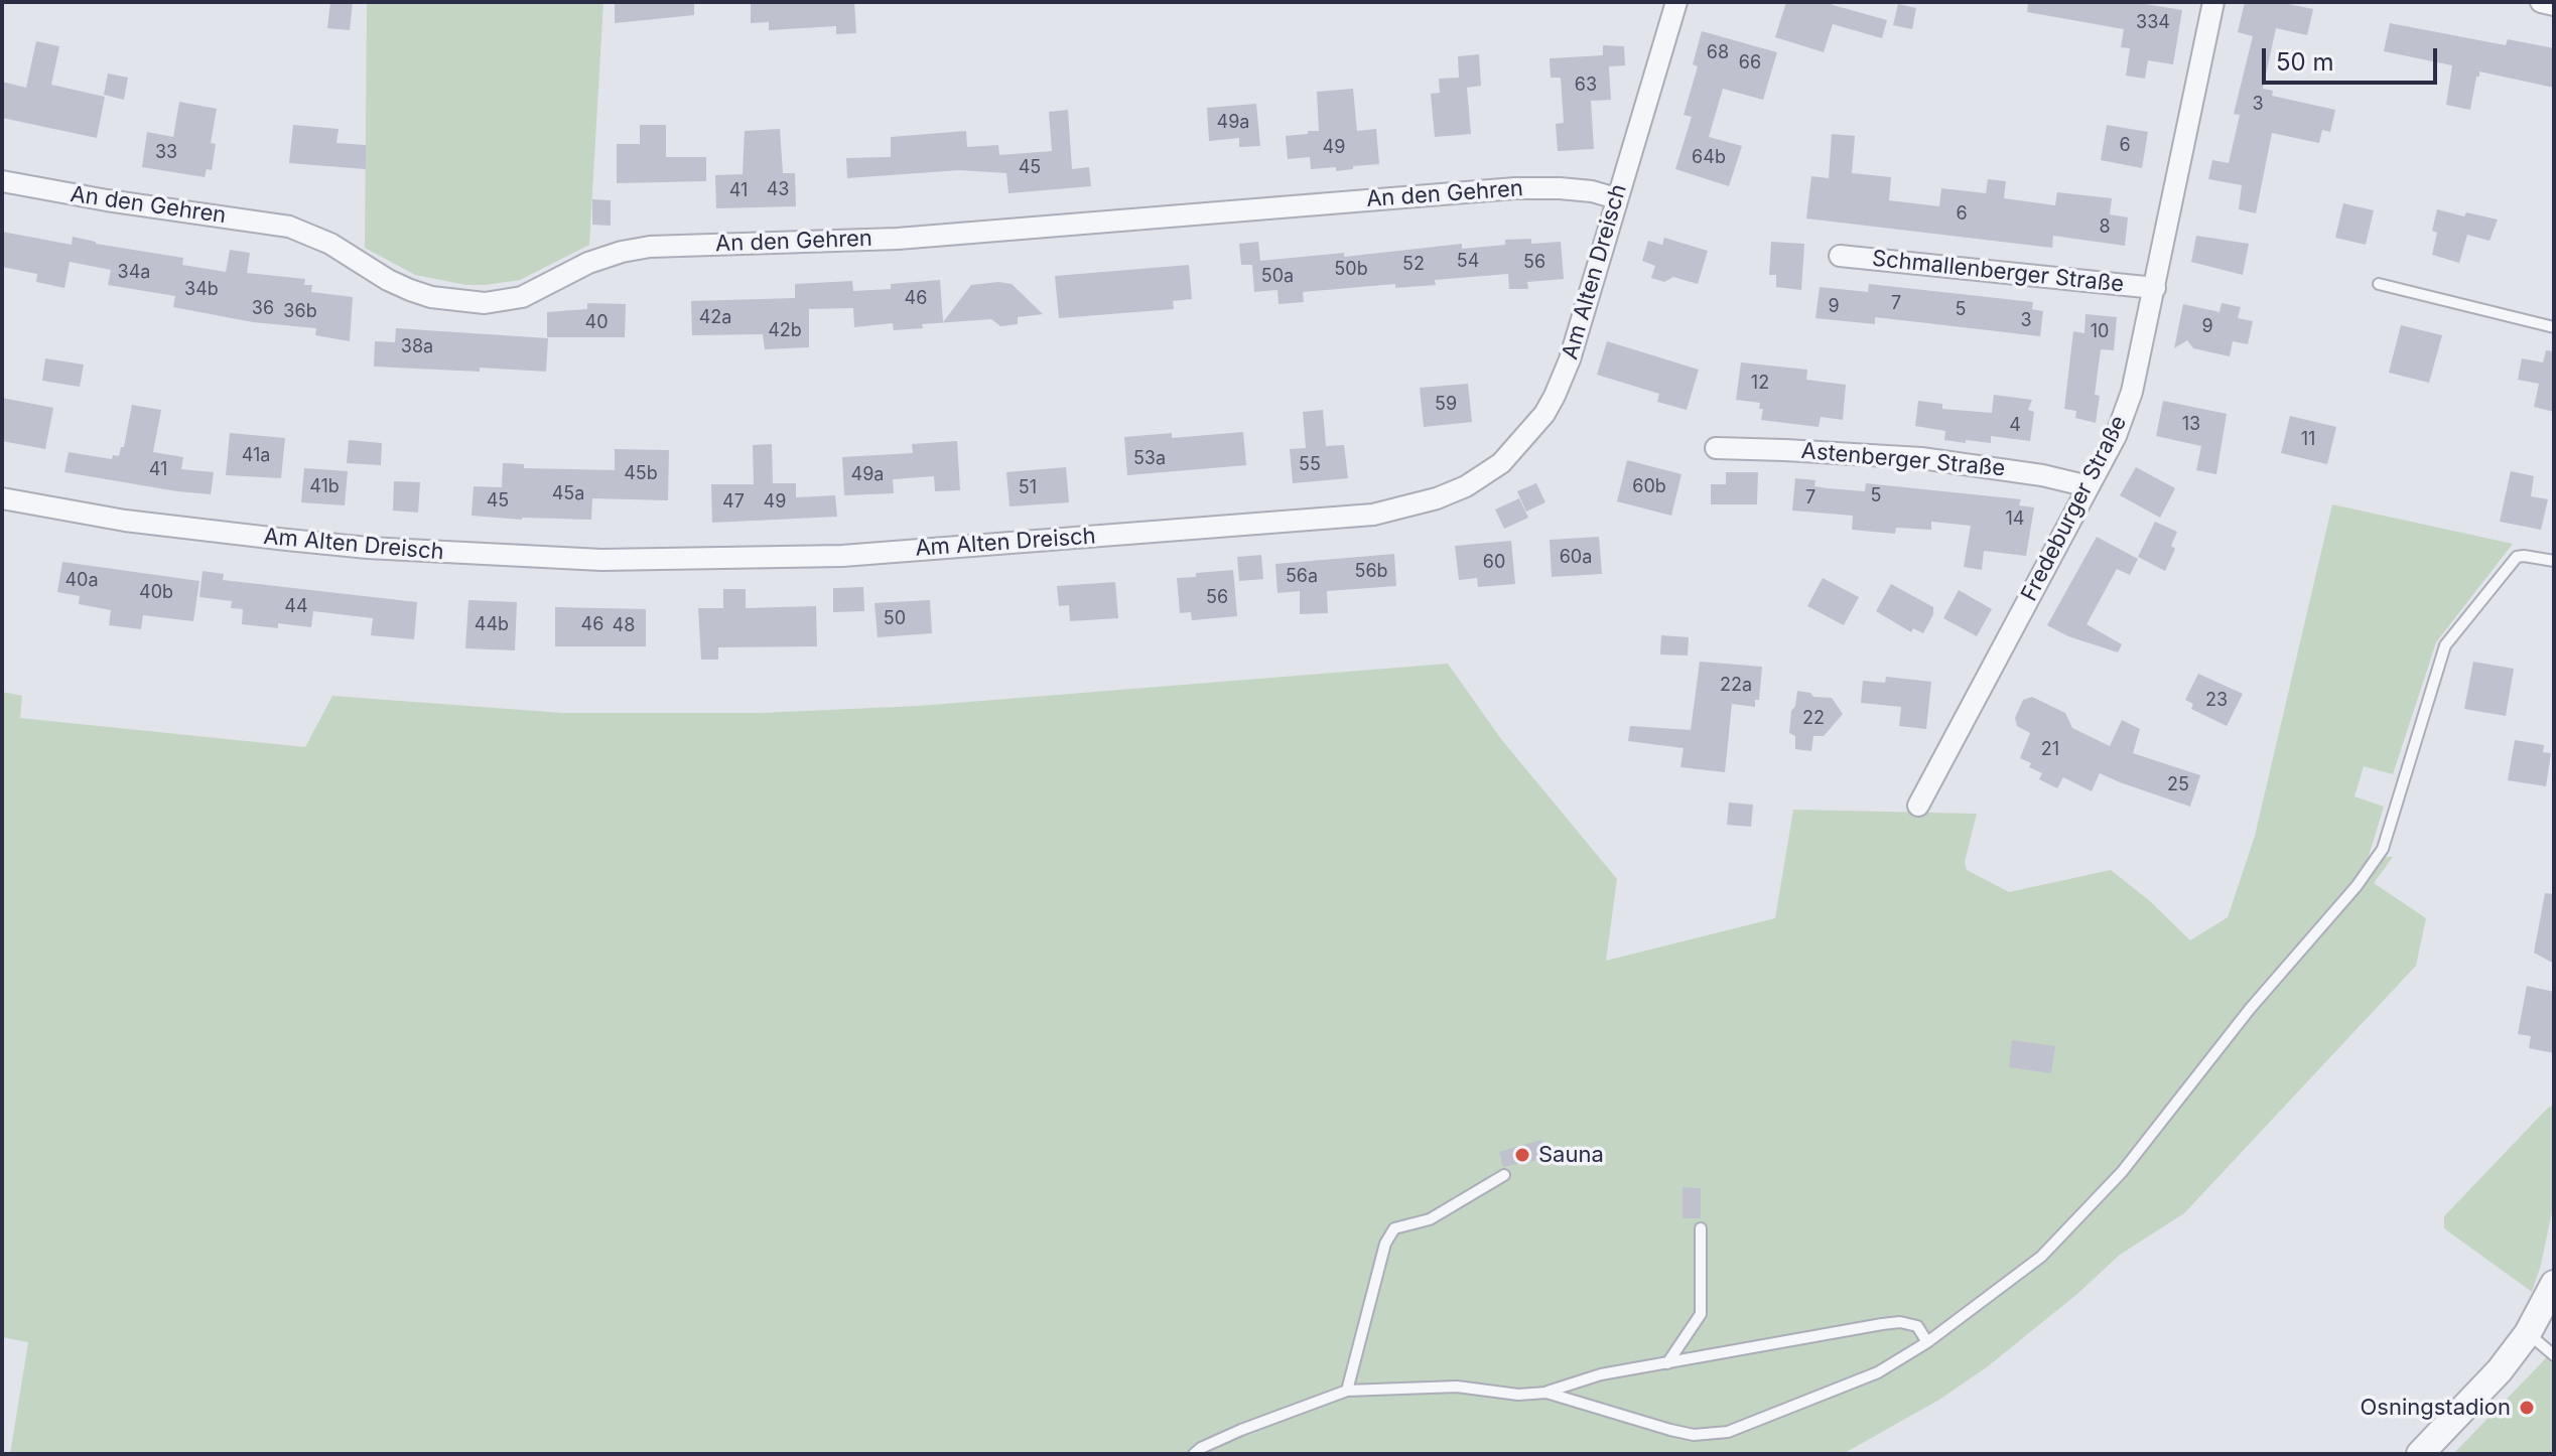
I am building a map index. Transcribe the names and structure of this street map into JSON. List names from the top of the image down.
{
  "streets": {
    "street": [
      "An den Gehren",
      "Am Alten Dreisch",
      "Schmallenberger Straße",
      "Astenberger Straße",
      "Fredeburger Straße"
    ]
  },
  "crossings": [
    ["An den Gehren", "Am Alten Dreisch"],
    ["Schmallenberger Straße", "Fredeburger Straße"],
    ["Astenberger Straße", "Fredeburger Straße"]
  ],
  "places": ["Sauna", "Osningstadion"],
  "house_numbers": [
    "334",
    "68",
    "66",
    "63",
    "3",
    "49a",
    "6",
    "49",
    "33",
    "64b",
    "45",
    "43",
    "41",
    "6",
    "8",
    "54",
    "56",
    "52",
    "50b",
    "34a",
    "50a",
    "34b",
    "46",
    "7",
    "9",
    "36",
    "5",
    "36b",
    "42a",
    "3",
    "40",
    "9",
    "42b",
    "10",
    "38a",
    "12",
    "59",
    "13",
    "4",
    "11",
    "41a",
    "53a",
    "55",
    "41",
    "45b",
    "49a",
    "41b",
    "60b",
    "51",
    "45a",
    "5",
    "7",
    "45",
    "47",
    "49",
    "14",
    "60a",
    "60",
    "56b",
    "56a",
    "40a",
    "40b",
    "56",
    "44",
    "50",
    "44b",
    "46",
    "48",
    "22a",
    "23",
    "22",
    "21",
    "25"
  ],
  "scale_bar": "50 m"
}
